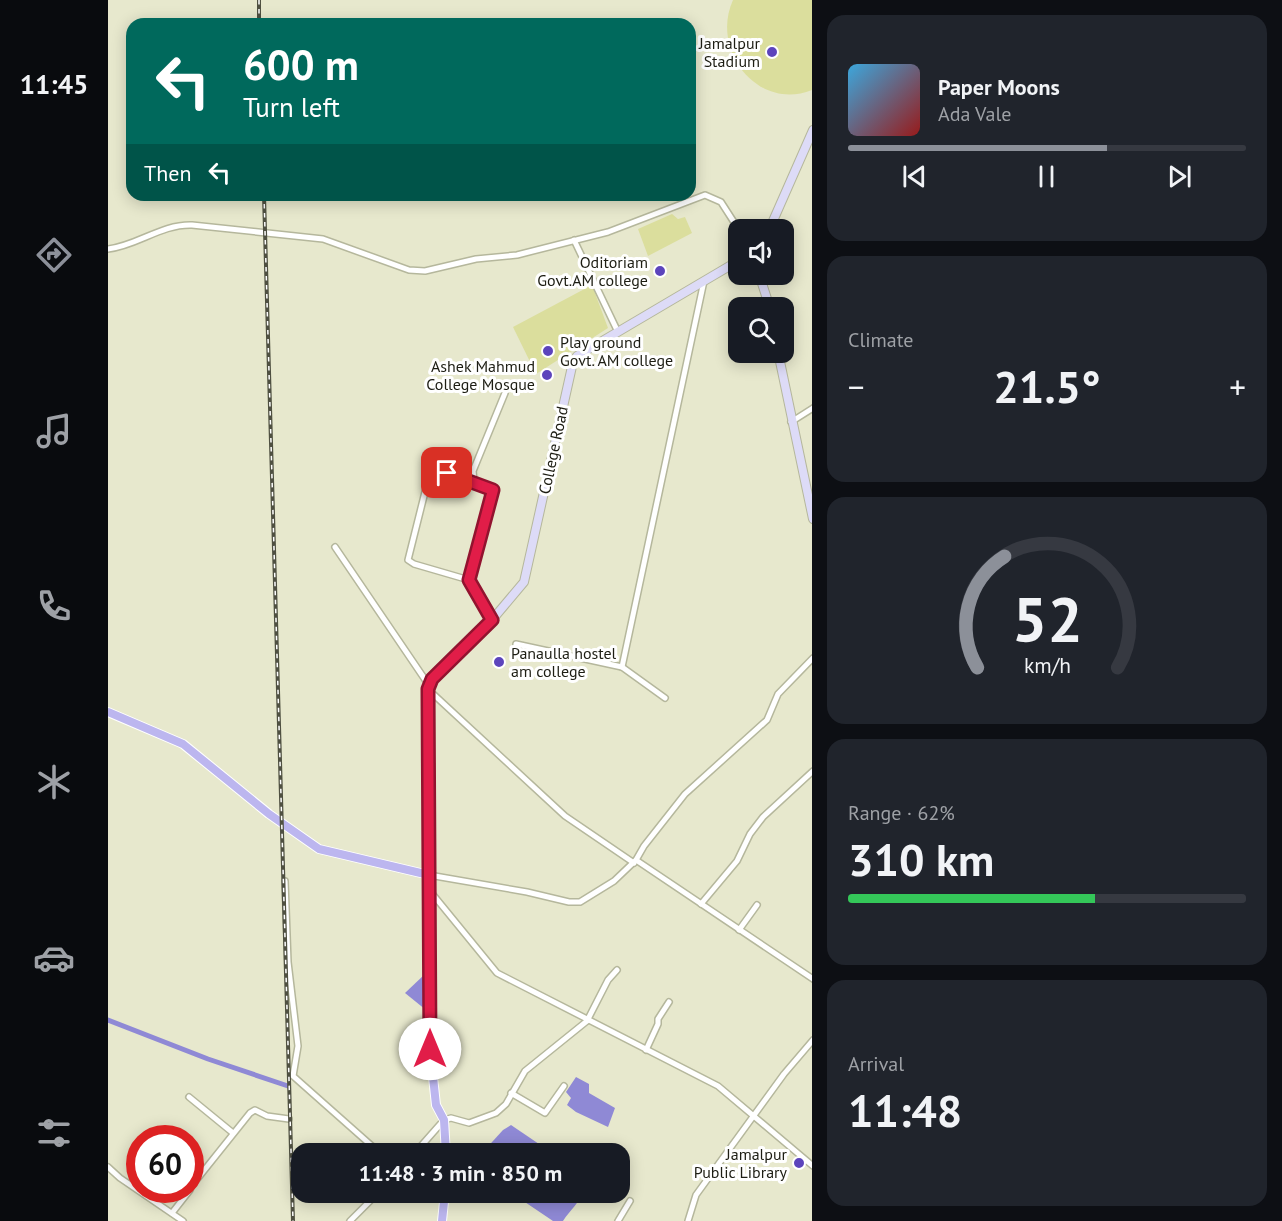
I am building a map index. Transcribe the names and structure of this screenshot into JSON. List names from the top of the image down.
{
  "streets": {
    "main road": ["College Road"]
  },
  "places": [
    "Jamalpur Stadium",
    "Oditoriam Govt.AM college",
    "Play ground Govt. AM college",
    "Ashek Mahmud College Mosque",
    "Panaulla hostel am college",
    "Jamalpur Public Library"
  ],
  "page": {
    "tabs": "11:45",
    "turn": ["600 m", "Turn left"],
    "song": ["Paper Moons", "Ada Vale"],
    "then": "Then",
    "tile": [
      "Climate",
      ["Range · 62%", "310 km"],
      ["Arrival", "11:48"]
    ],
    "heat": ["−", "21.5°", "+"],
    "limit": "60",
    "trip": "11:48 · 3 min · 850 m",
    "gauge": ["52", "km/h"]
  }
}
